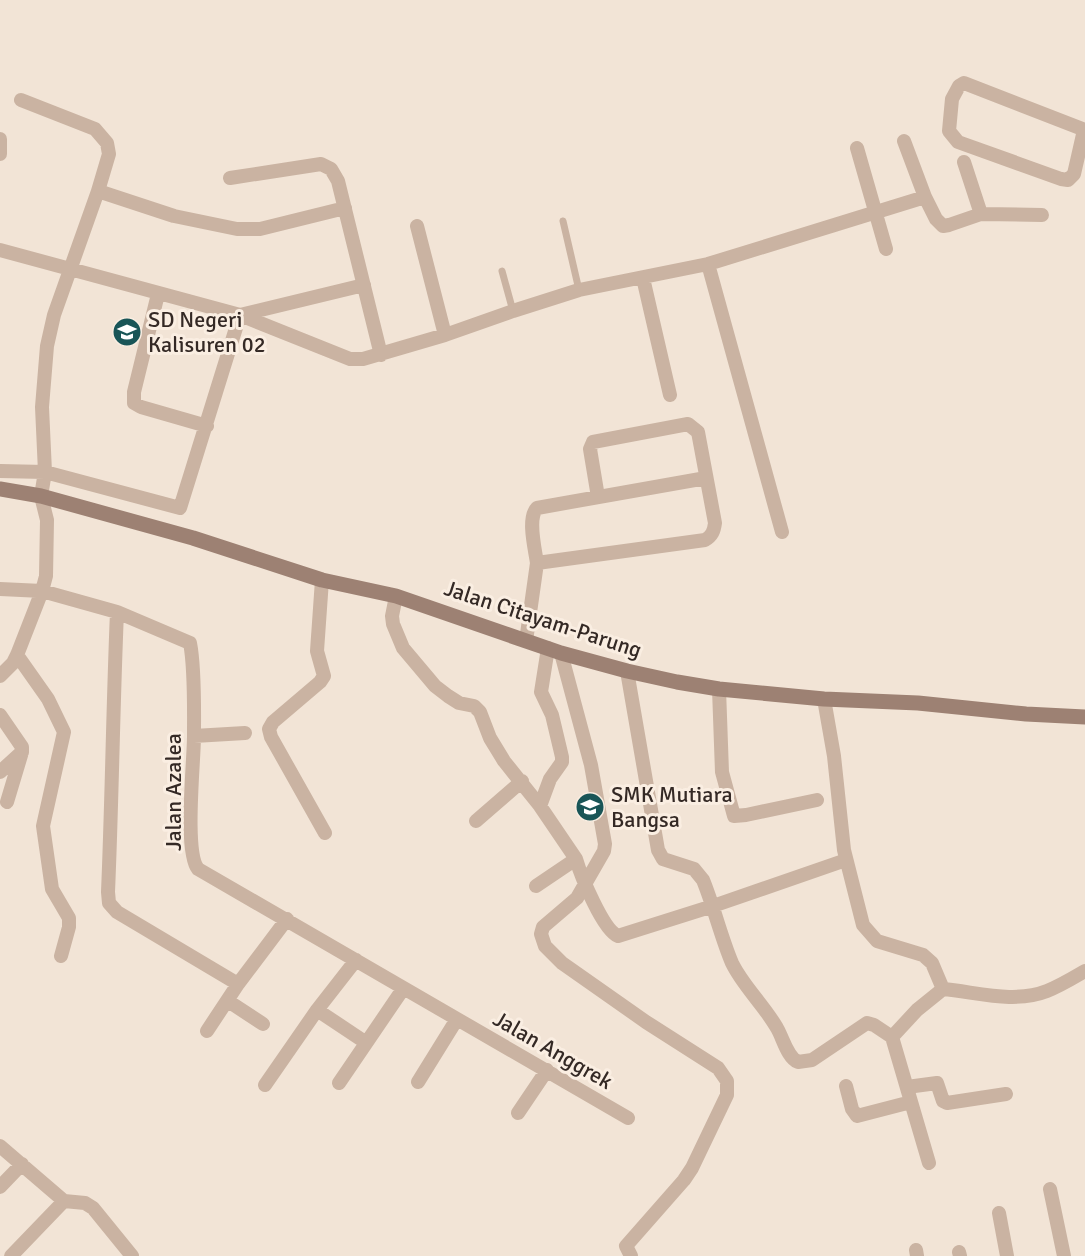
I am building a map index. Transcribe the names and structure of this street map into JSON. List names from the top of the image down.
{
  "streets": {
    "main road": ["Jalan Citayam-Parung"],
    "street": ["Jalan Azalea", "Jalan Anggrek"]
  },
  "crossings": [
    ["Jalan Azalea", "Jalan Anggrek"]
  ],
  "places": {
    "school or university": ["SD Negeri Kalisuren 02", "SMK Mutiara Bangsa"]
  }
}
